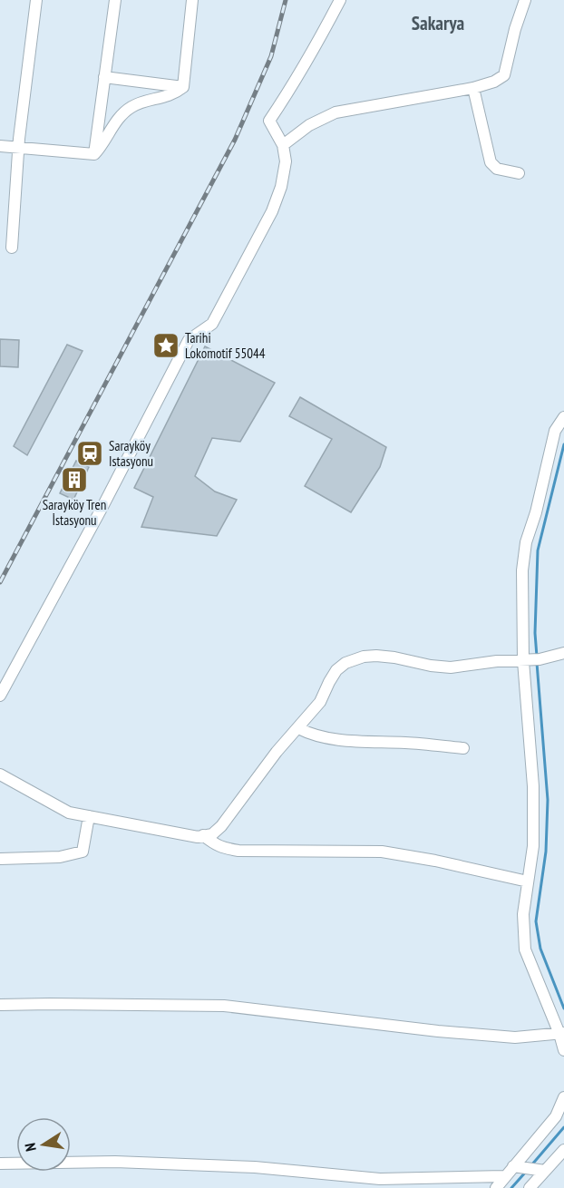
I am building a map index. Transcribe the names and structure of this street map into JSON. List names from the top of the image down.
{
  "districts": ["Sakarya"],
  "places": {
    "place": ["Tarihi Lokomotif 55044"],
    "station": ["Sarayköy Istasyonu"],
    "building": ["Sarayköy Tren İstasyonu"]
  },
  "north": "left"
}
